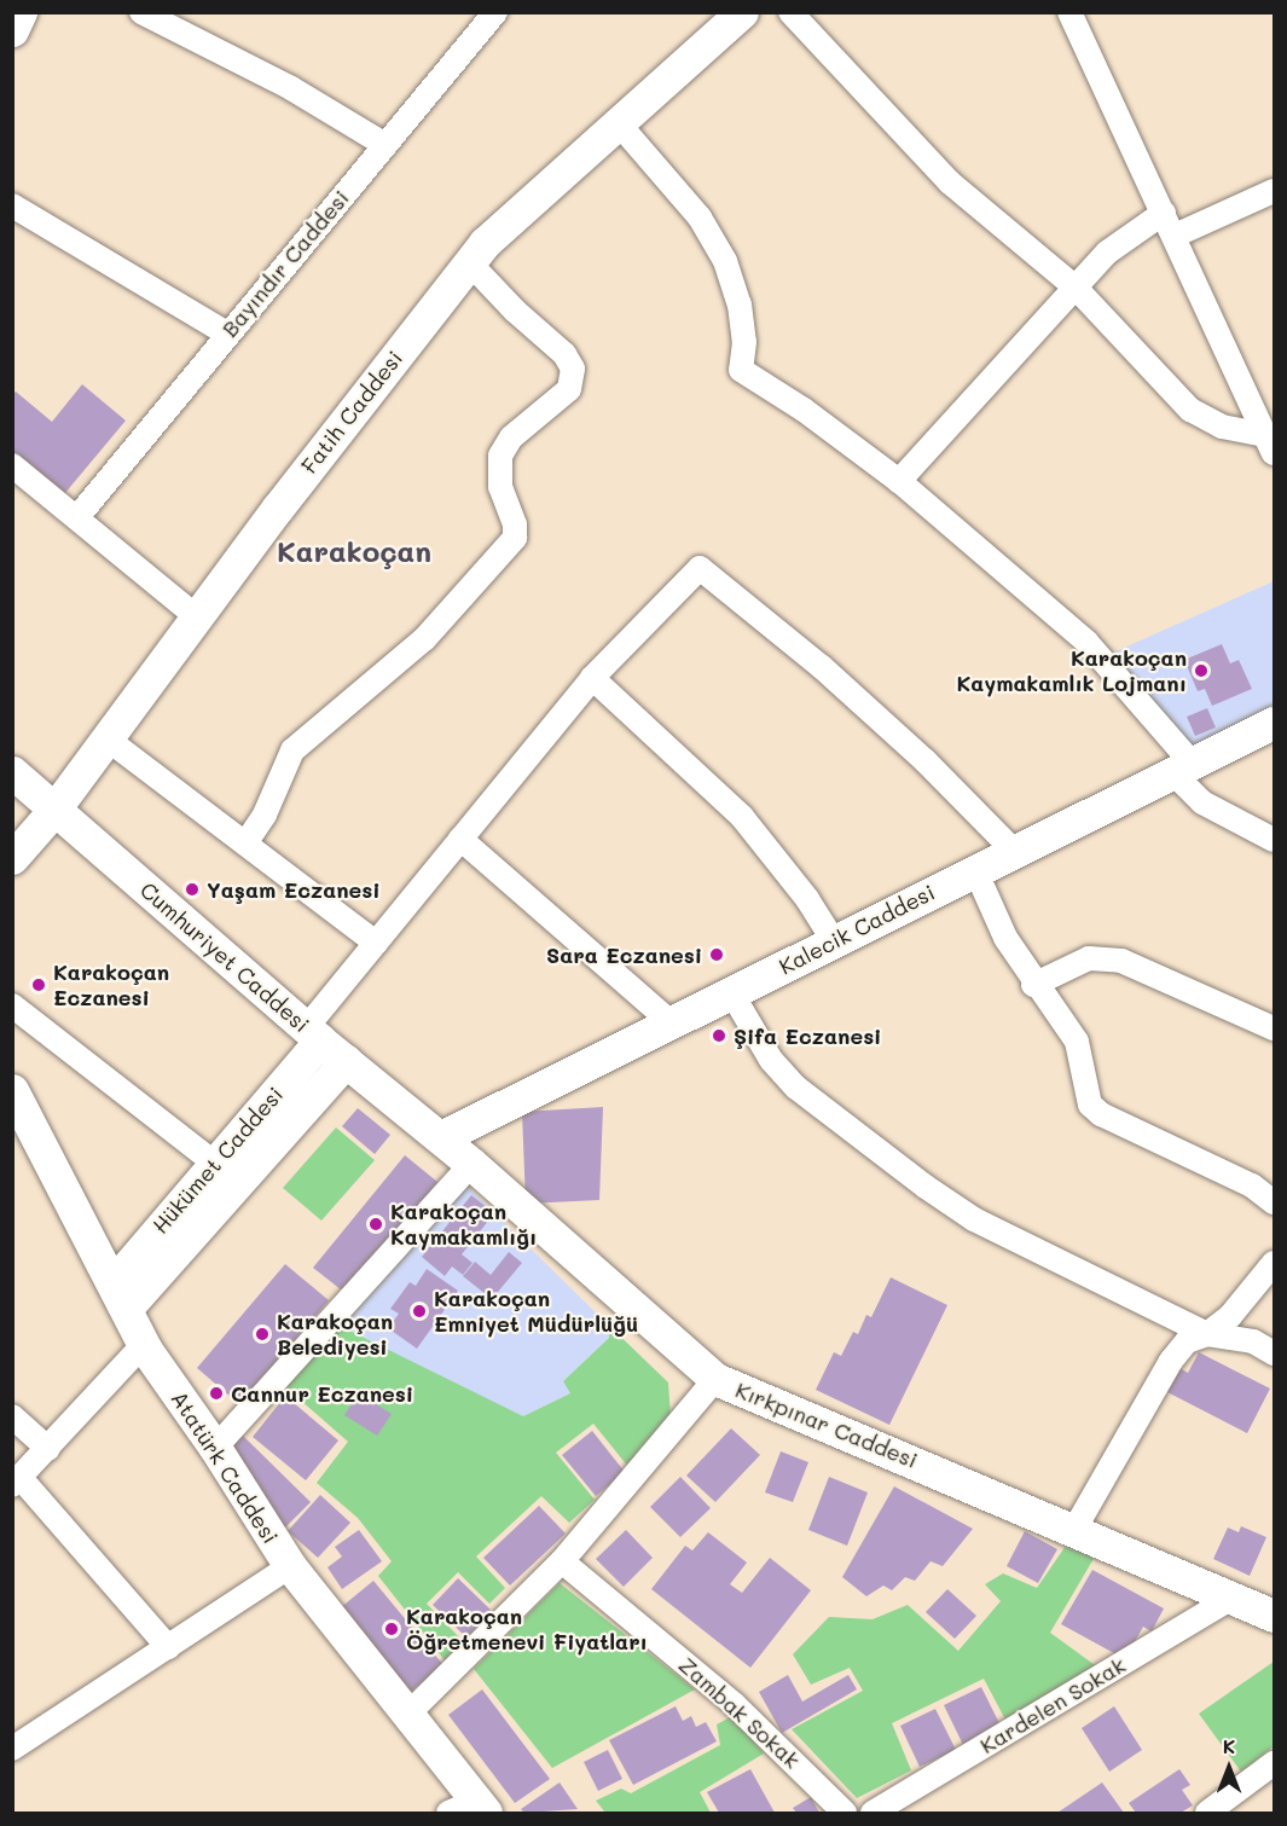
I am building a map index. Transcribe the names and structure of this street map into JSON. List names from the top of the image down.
{
  "streets": {
    "street": [
      "Bayındır Caddesi",
      "Fatih Caddesi",
      "Kalecik Caddesi",
      "Cumhuriyet Caddesi",
      "Hükümet Caddesi",
      "Kırkpınar Caddesi",
      "Atatürk Caddesi",
      "Kardelen Sokak",
      "Zambak Sokak"
    ]
  },
  "crossings": [
    ["Fatih Caddesi", "Cumhuriyet Caddesi"],
    ["Kalecik Caddesi", "Cumhuriyet Caddesi"],
    ["Kalecik Caddesi", "Kırkpınar Caddesi"],
    ["Cumhuriyet Caddesi", "Hükümet Caddesi"],
    ["Cumhuriyet Caddesi", "Kırkpınar Caddesi"],
    ["Hükümet Caddesi", "Atatürk Caddesi"],
    ["Kırkpınar Caddesi", "Kardelen Sokak"]
  ],
  "districts": ["Karakoçan"],
  "places": [
    "Karakoçan Kaymakamlık Lojmanı",
    "Yaşam Eczanesi",
    "Sara Eczanesi",
    "Karakoçan Eczanesi",
    "Şifa Eczanesi",
    "Karakoçan Kaymakamlığı",
    "Karakoçan Emniyet Müdürlüğü",
    "Karakoçan Belediyesi",
    "Cannur Eczanesi",
    "Karakoçan Öğretmenevi Fiyatları"
  ],
  "north": "top"
}
